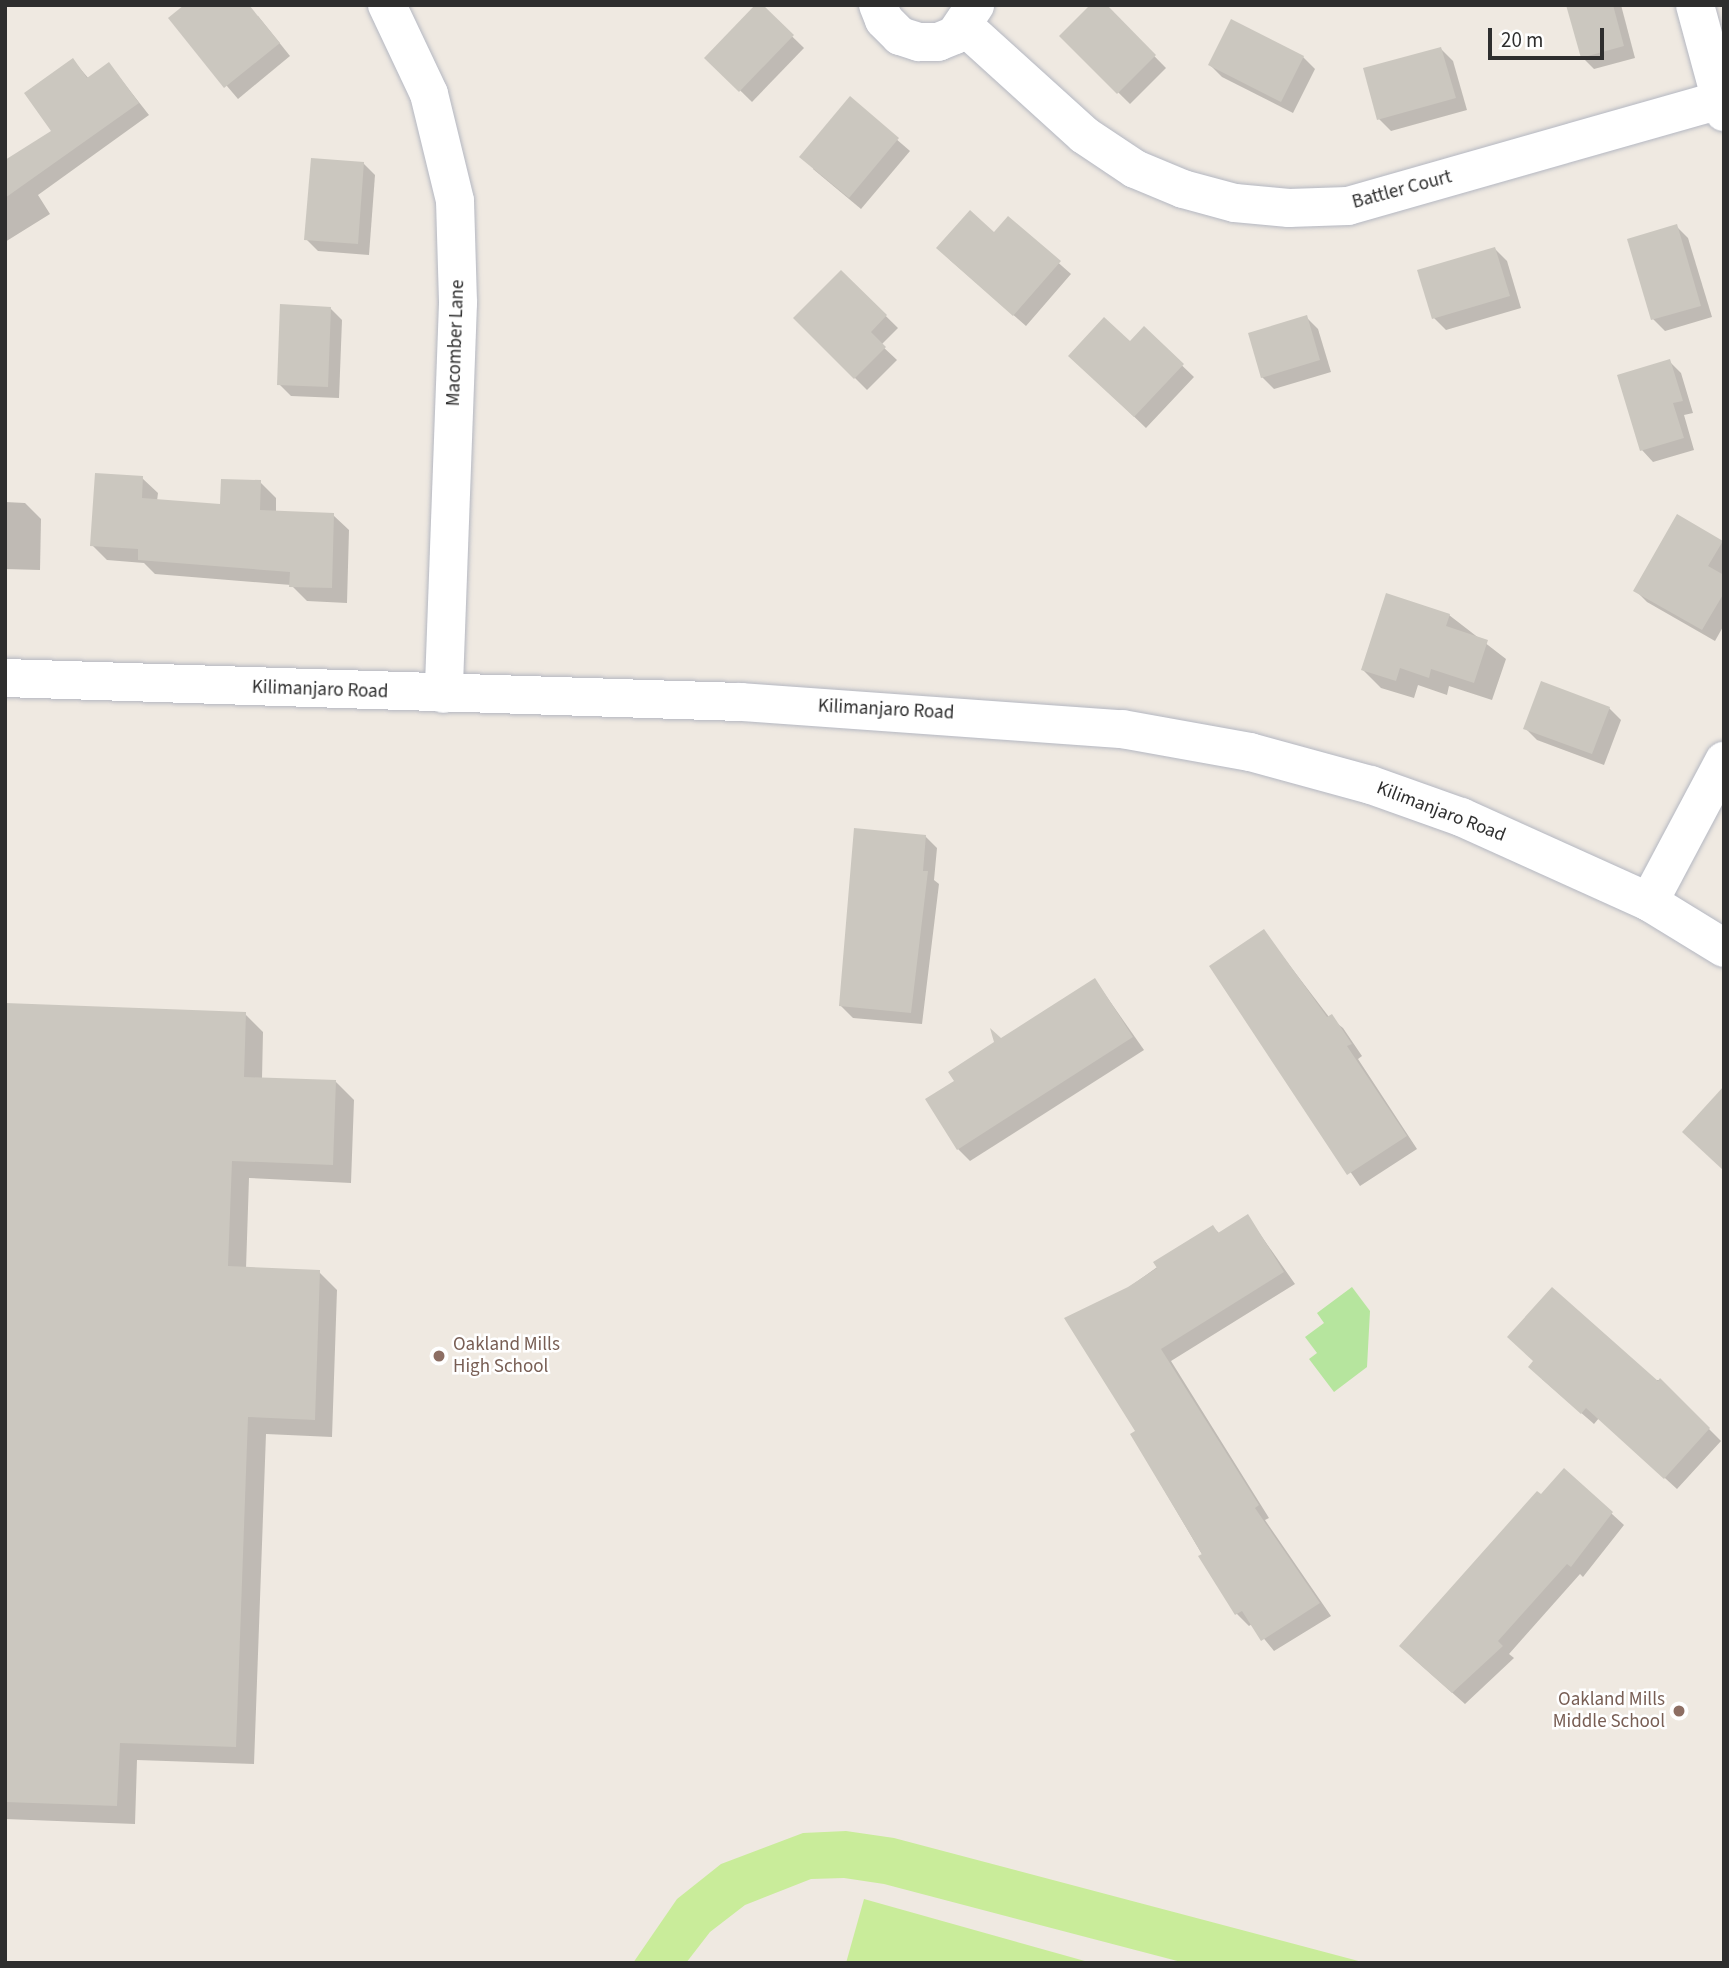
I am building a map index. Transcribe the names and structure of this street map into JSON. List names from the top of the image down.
{
  "streets": {
    "street": ["Battler Court", "Macomber Lane", "Kilimanjaro Road"]
  },
  "crossings": [
    ["Macomber Lane", "Kilimanjaro Road"]
  ],
  "places": ["Oakland Mills High School", "Oakland Mills Middle School"],
  "scale_bar": "20 m"
}
